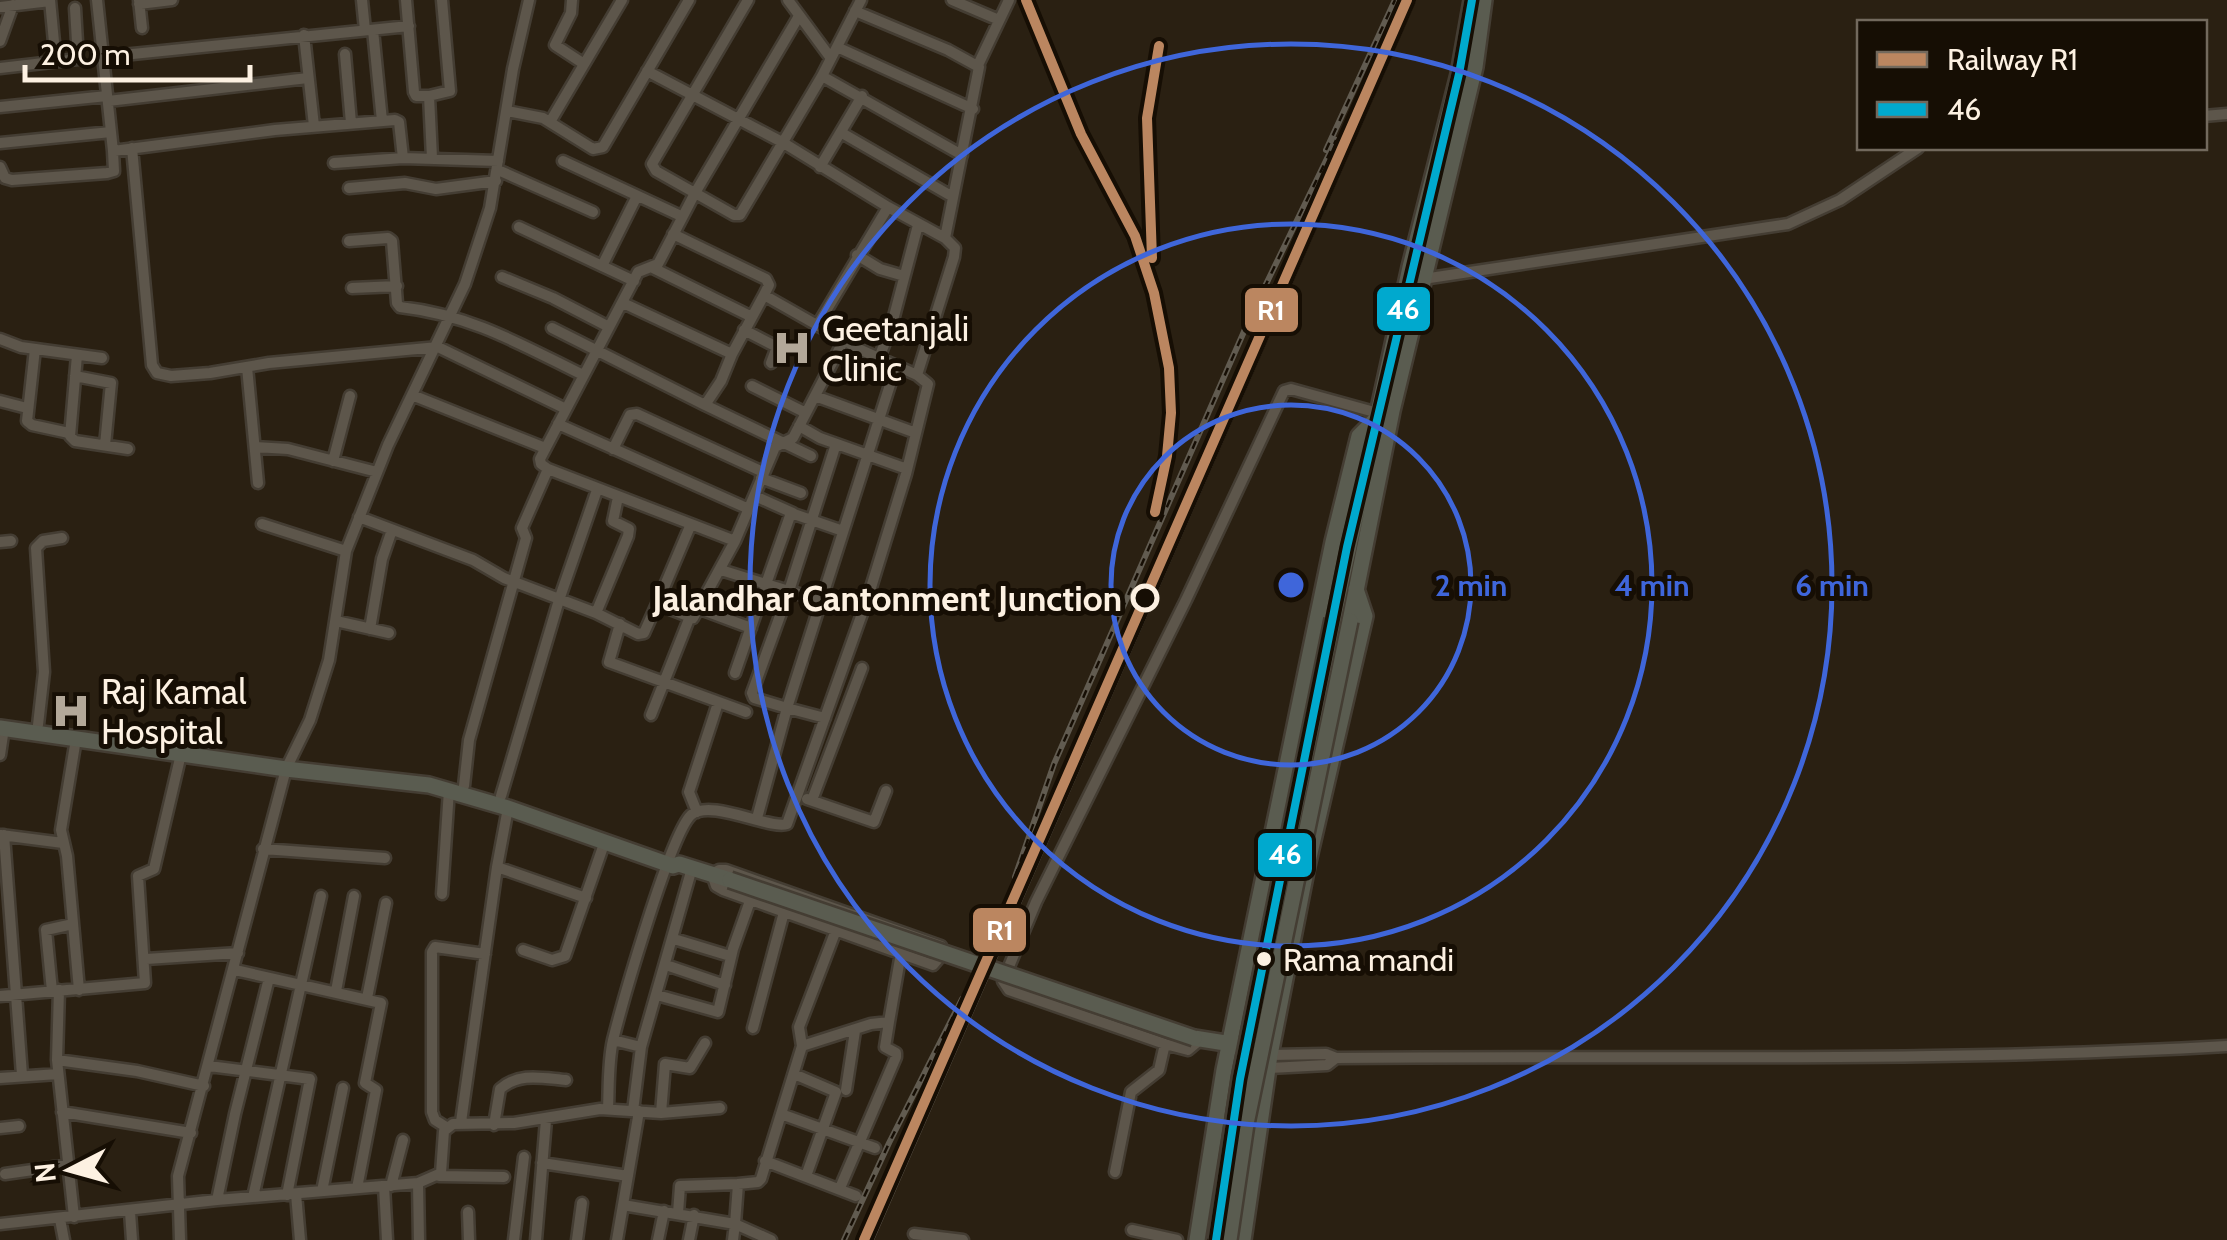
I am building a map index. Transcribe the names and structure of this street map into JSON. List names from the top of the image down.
{
  "places": {
    "hospital": ["Geetanjali Clinic", "Raj Kamal Hospital"],
    "other": ["Jalandhar Cantonment Junction", "Rama mandi"]
  },
  "lines": ["rail line R1", "transit line 46"],
  "legend": ["Railway R1", "46"],
  "scale_bar": "200 m",
  "north": "left",
  "rings": ["2 min", "4 min", "6 min"]
}
